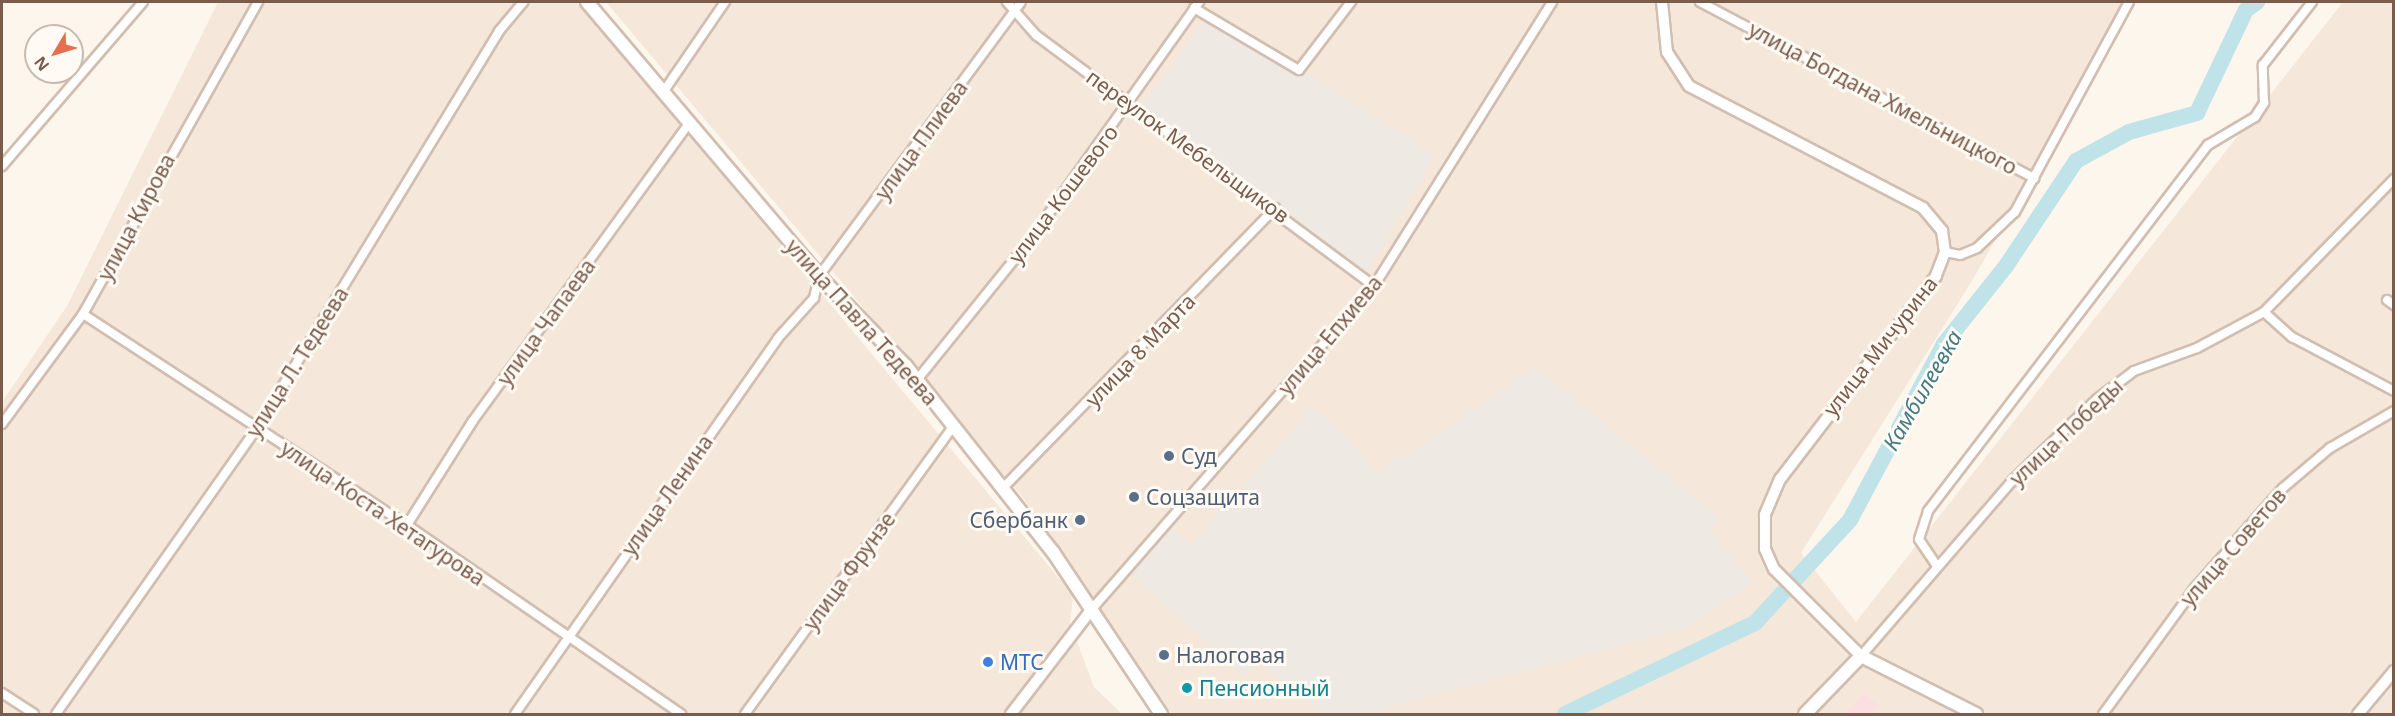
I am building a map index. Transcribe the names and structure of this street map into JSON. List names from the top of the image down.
{
  "streets": {
    "main road": ["улица Павла Тедеева", "улица Победы"],
    "street": [
      "улица Богдана Хмельницкого",
      "улица Плиева",
      "переулок Мебельщиков",
      "улица Кошевого",
      "улица Кирова",
      "улица Чапаева",
      "улица Епхиева",
      "улица Мичурина",
      "улица 8 Марта",
      "улица Л. Тедеева",
      "улица Ленина",
      "улица Коста Хетагурова",
      "улица Советов",
      "улица Фрунзе"
    ]
  },
  "crossings": [
    ["улица Плиева", "переулок Мебельщиков"],
    ["улица Плиева", "улица Павла Тедеева"],
    ["улица Плиева", "улица Ленина"],
    ["переулок Мебельщиков", "улица Кошевого"],
    ["переулок Мебельщиков", "улица Епхиева"],
    ["переулок Мебельщиков", "улица 8 Марта"],
    ["улица Кошевого", "улица Павла Тедеева"],
    ["улица Кирова", "улица Коста Хетагурова"],
    ["улица Чапаева", "улица Павла Тедеева"],
    ["улица Чапаева", "улица Коста Хетагурова"],
    ["улица Павла Тедеева", "улица Епхиева"],
    ["улица Павла Тедеева", "улица 8 Марта"],
    ["улица Павла Тедеева", "улица Ленина"],
    ["улица Павла Тедеева", "улица Фрунзе"],
    ["улица Мичурина", "улица Победы"],
    ["улица Л. Тедеева", "улица Коста Хетагурова"],
    ["улица Ленина", "улица Коста Хетагурова"]
  ],
  "water": ["Камбилеевка"],
  "places": [
    "Суд",
    "Соцзащита",
    "Сбербанк",
    "Налоговая",
    "МТС",
    "Пенсионный"
  ],
  "north": "bottom left"
}
